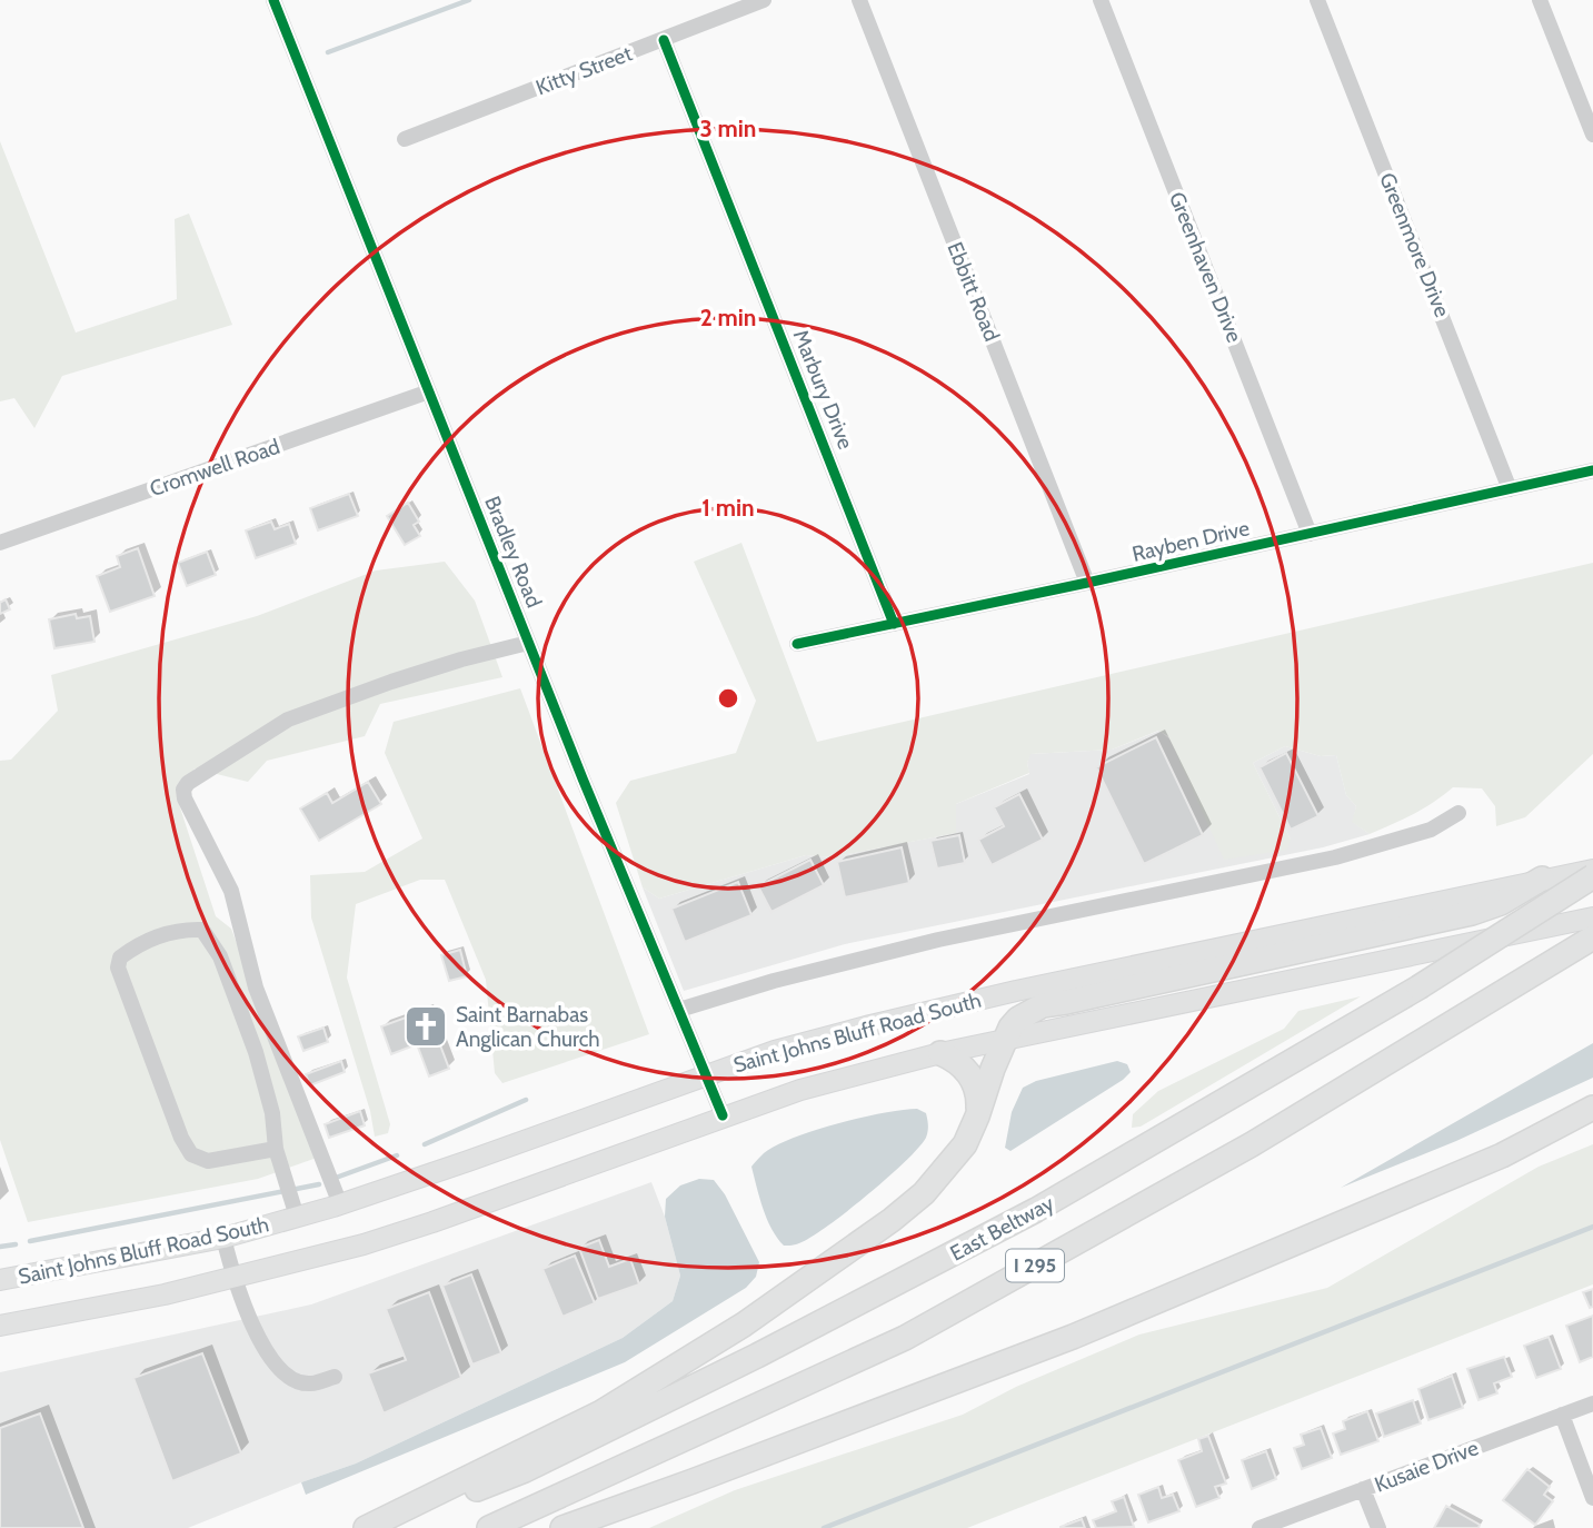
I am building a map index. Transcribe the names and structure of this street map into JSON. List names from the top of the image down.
{
  "streets": {
    "highway": ["East Beltway", "I 295"],
    "main road": ["Saint Johns Bluff Road South"],
    "street": [
      "Kitty Street",
      "Greenmore Drive",
      "Greenhaven Drive",
      "Ebbitt Road",
      "Marbury Drive",
      "Cromwell Road",
      "Rayben Drive",
      "Bradley Road",
      "Kusaie Drive"
    ]
  },
  "crossings": [
    ["Kitty Street", "Marbury Drive"],
    ["Greenmore Drive", "Rayben Drive"],
    ["Greenhaven Drive", "Rayben Drive"],
    ["Ebbitt Road", "Rayben Drive"],
    ["Marbury Drive", "Rayben Drive"],
    ["Cromwell Road", "Bradley Road"],
    ["Bradley Road", "Saint Johns Bluff Road South"]
  ],
  "places": {
    "church": ["Saint Barnabas Anglican Church"]
  },
  "rings": ["3 min", "2 min", "1 min"]
}
